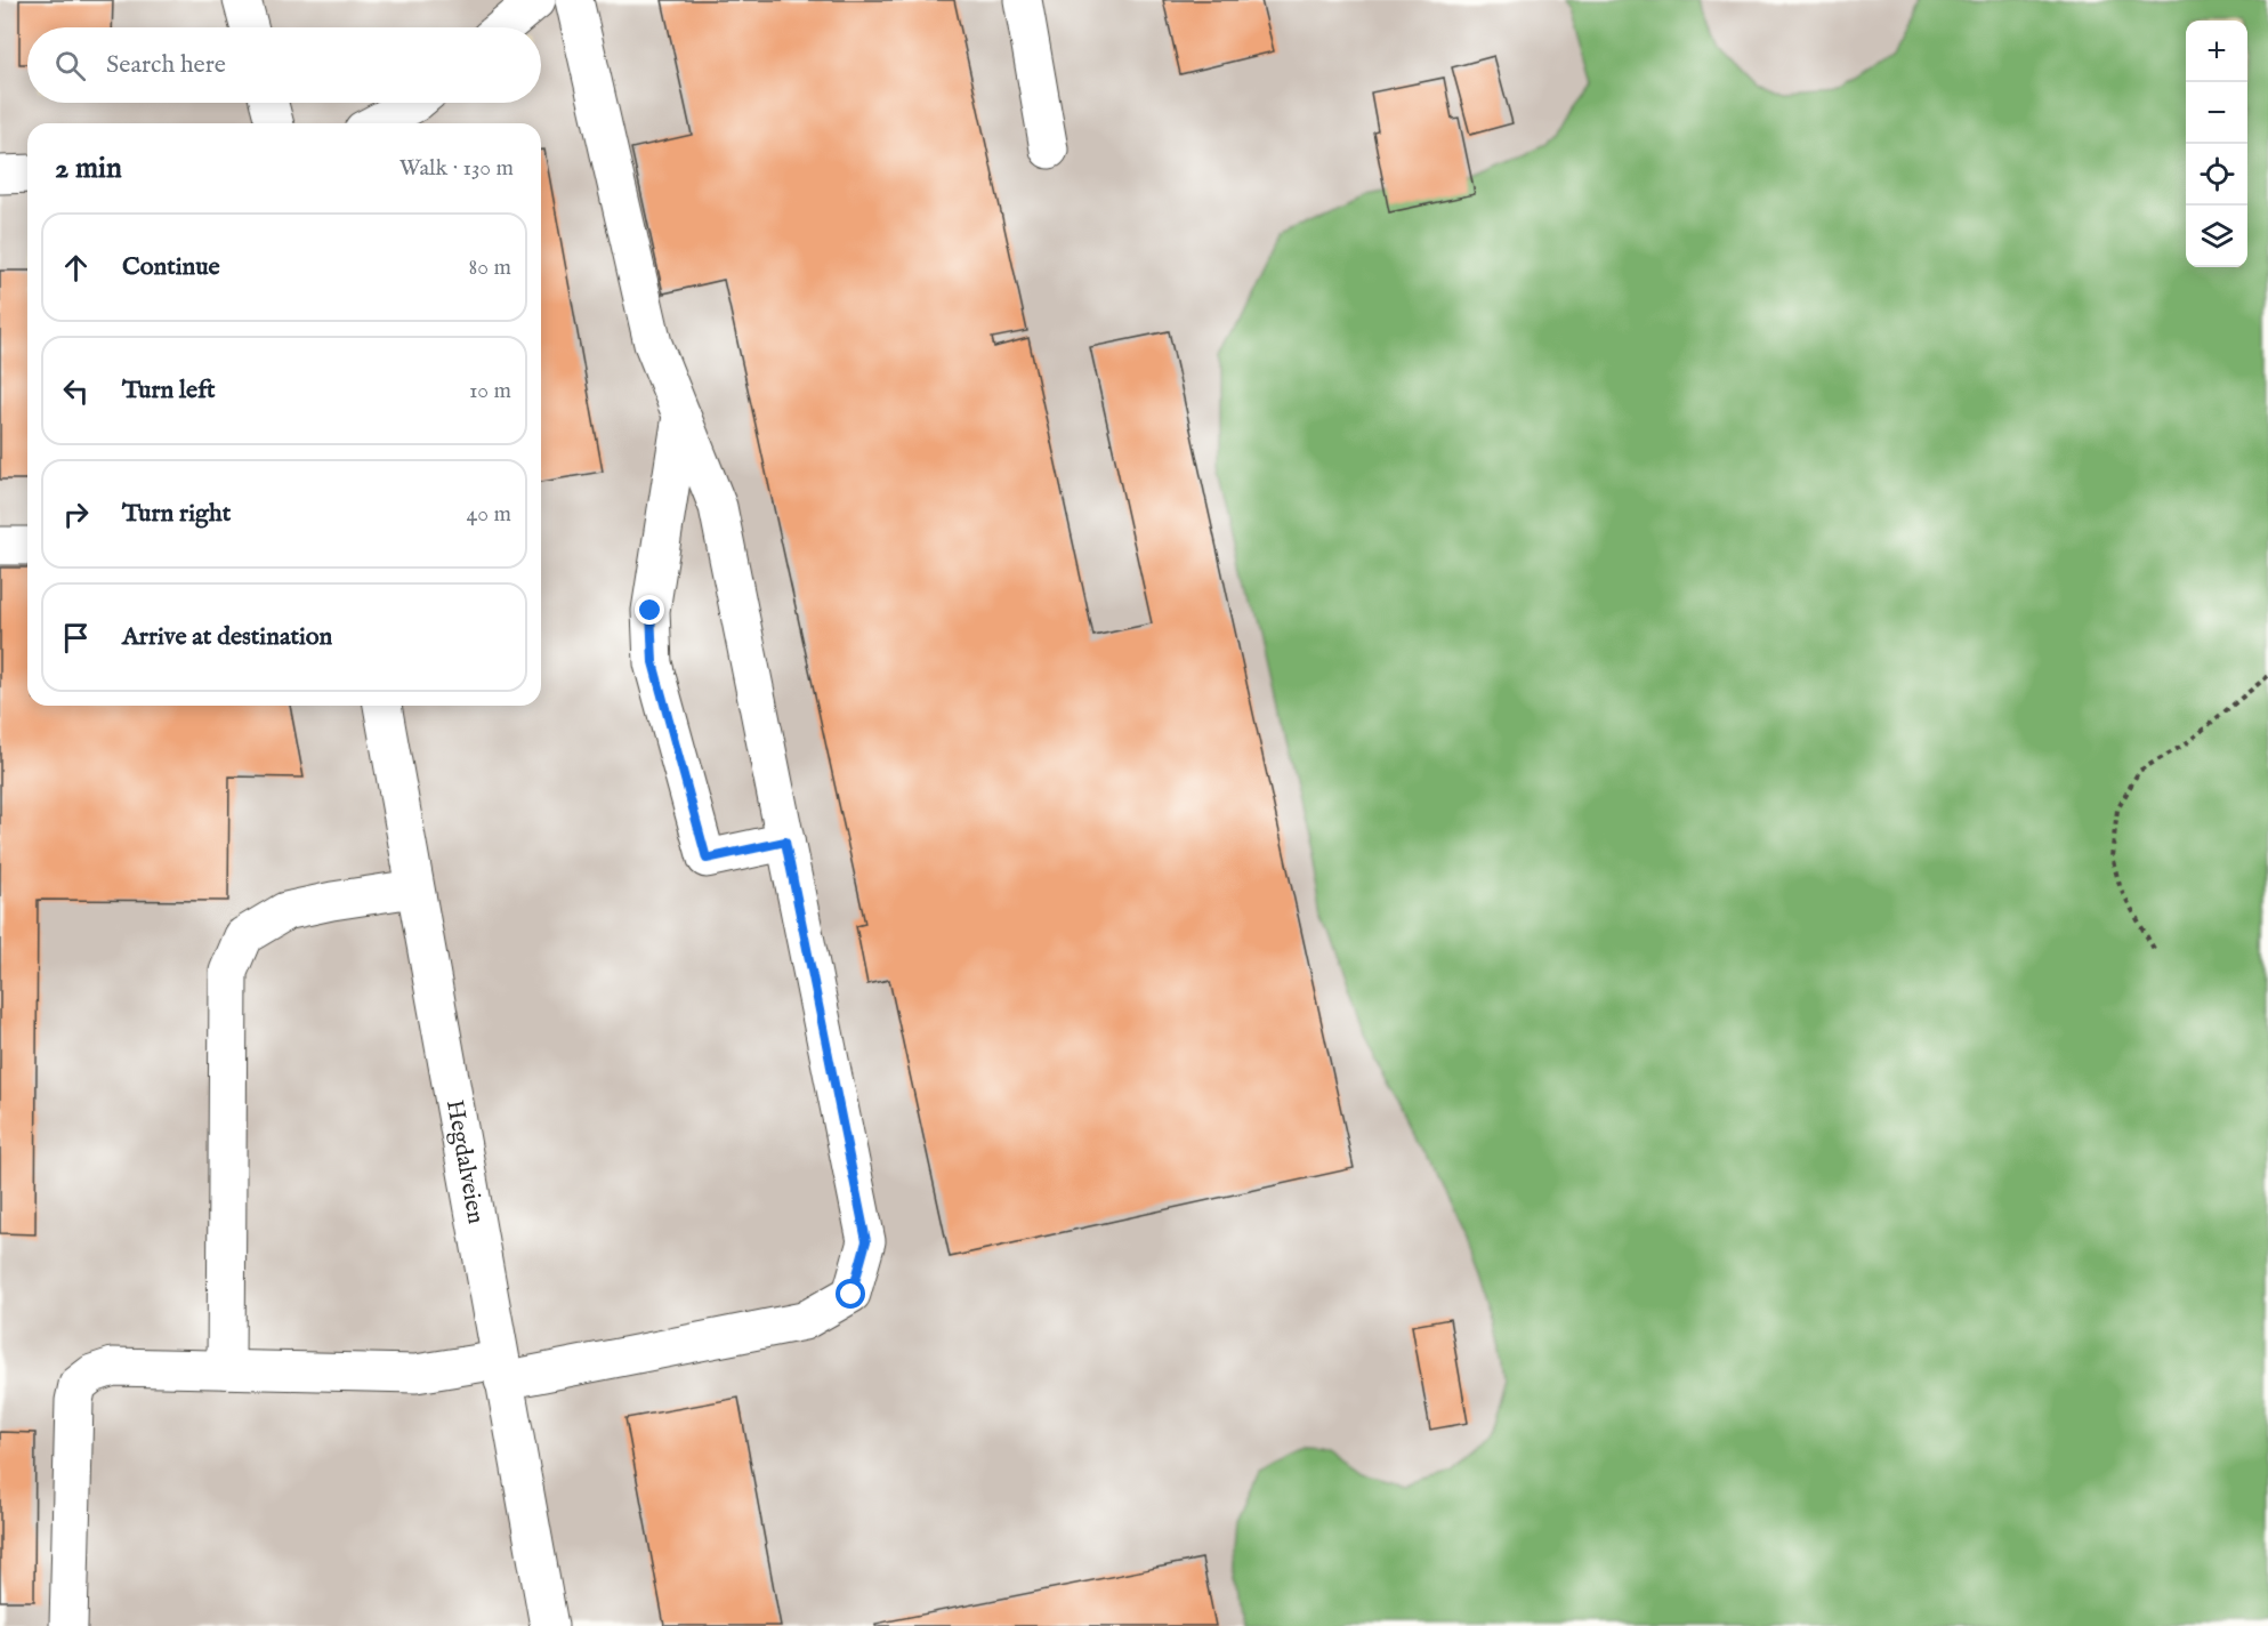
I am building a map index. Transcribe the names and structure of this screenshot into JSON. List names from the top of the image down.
{
  "streets": {
    "street": ["Hegdalveien"]
  },
  "page": {
    "map_buttons": ["+", "−"],
    "search": "Search here",
    "heading": ["2 min", "Walk · 130 m"],
    "list": [
      ["Continue", "80 m"],
      ["Turn left", "10 m"],
      ["Turn right", "40 m"],
      "Arrive at destination"
    ]
  }
}
